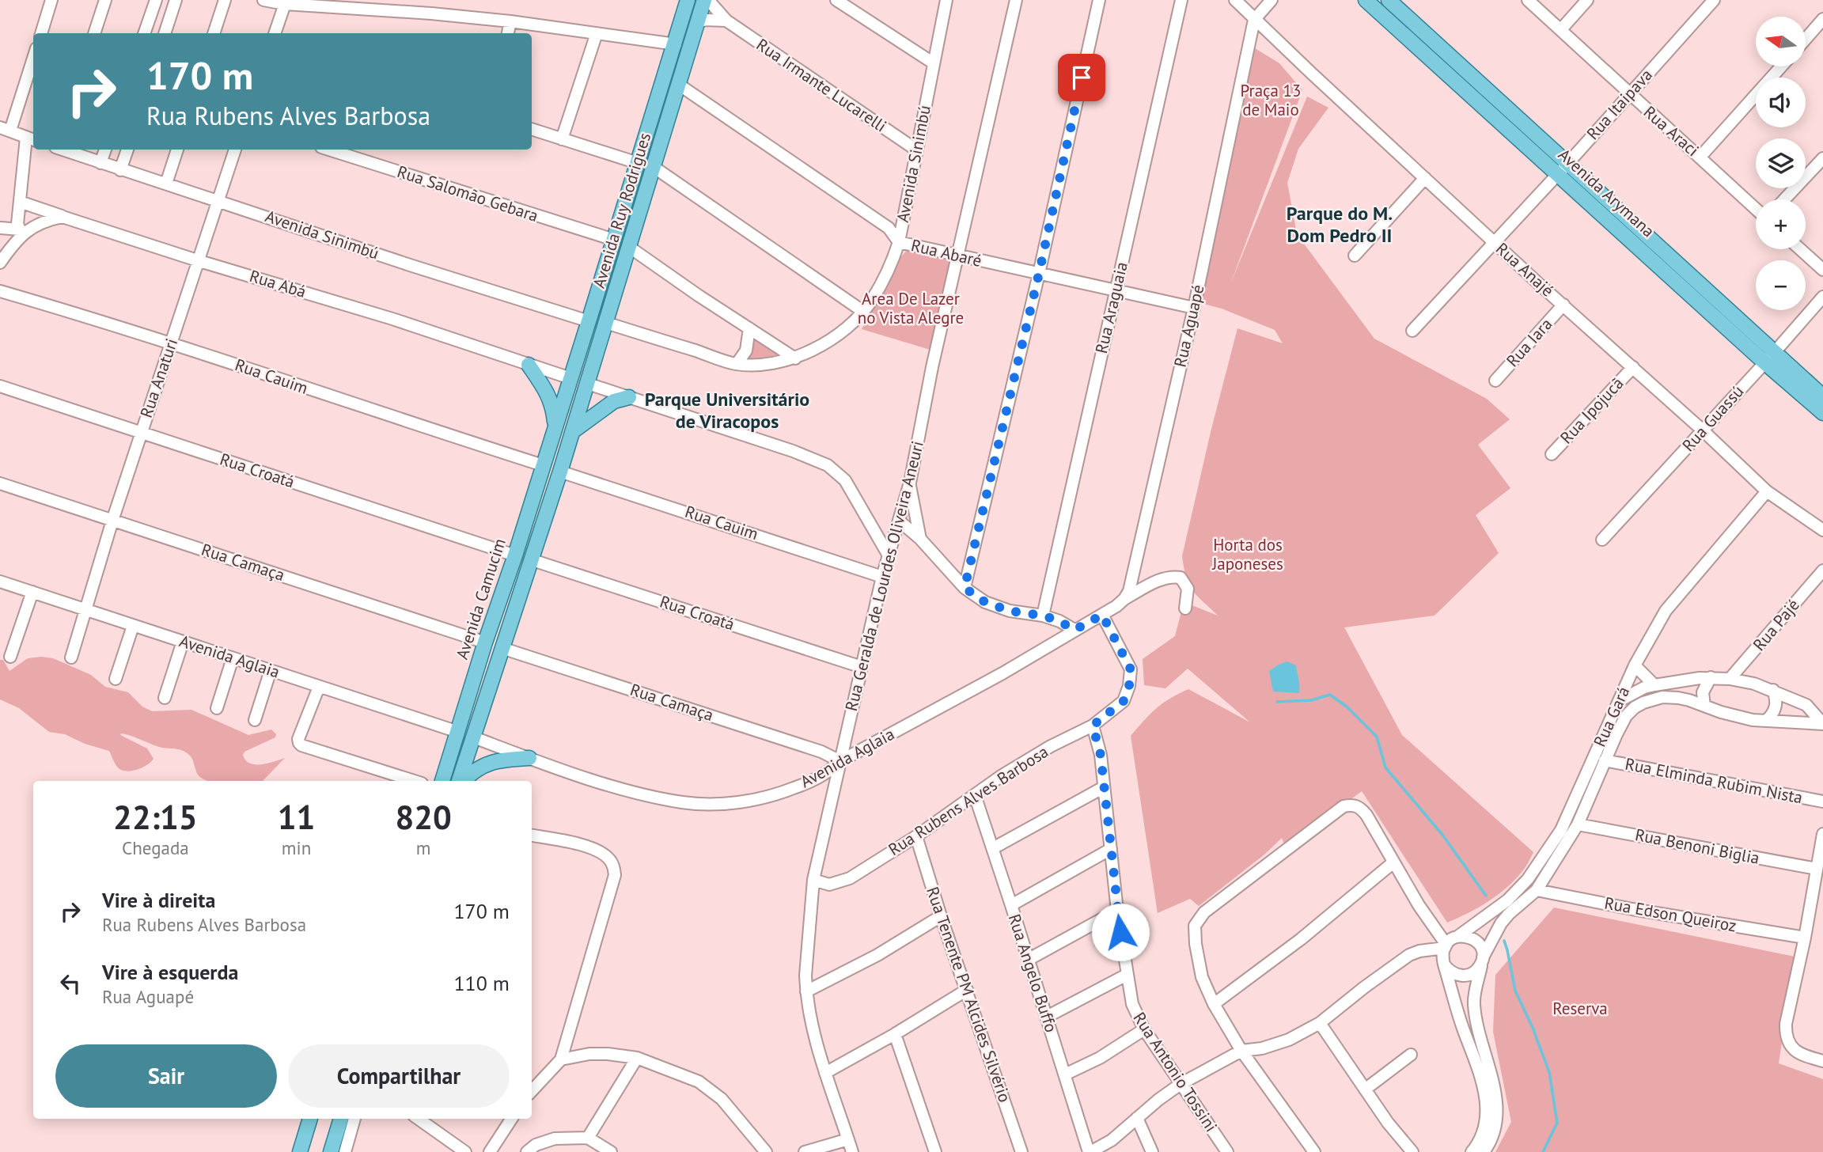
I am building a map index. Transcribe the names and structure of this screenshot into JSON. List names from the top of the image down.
{
  "streets": {
    "main road": ["Avenida Arymana", "Avenida Ruy Rodrigues", "Avenida Camucim"],
    "street": [
      "Rua Irmante Lucarelli",
      "Rua Itaipava",
      "Rua Araci",
      "Avenida Sinimbú",
      "Rua Salomão Gebara",
      "Rua Abaré",
      "Rua Anajé",
      "Rua Abá",
      "Rua Araguaia",
      "Rua Aguapé",
      "Rua Iara",
      "Rua Cauim",
      "Rua Anaturi",
      "Rua Ipojucã",
      "Rua Guassú",
      "Rua Croatá",
      "Rua Camaça",
      "Rua Geralda de Lourdes Oliveira Aneuri",
      "Rua Pajé",
      "Avenida Aglaia",
      "Rua Gará",
      "Rua Elminda Rubim Nista",
      "Rua Rubens Alves Barbosa",
      "Rua Benoni Biglia",
      "Rua Edson Queiroz",
      "Rua Angelo Buffo",
      "Rua Tenente PM Alcides Silvério",
      "Rua Antonio Tossini"
    ]
  },
  "crossings": [
    ["Rua Irmante Lucarelli", "Avenida Sinimbú"],
    ["Rua Itaipava", "Rua Araci"],
    ["Rua Itaipava", "Avenida Arymana"],
    ["Rua Itaipava", "Rua Anajé"],
    ["Avenida Sinimbú", "Avenida Ruy Rodrigues"],
    ["Avenida Sinimbú", "Rua Abaré"],
    ["Avenida Sinimbú", "Rua Anaturi"],
    ["Avenida Arymana", "Rua Guassú"],
    ["Rua Salomão Gebara", "Avenida Ruy Rodrigues"],
    ["Avenida Ruy Rodrigues", "Rua Abaré"],
    ["Avenida Ruy Rodrigues", "Rua Abá"],
    ["Avenida Ruy Rodrigues", "Avenida Camucim"],
    ["Rua Abaré", "Rua Araguaia"],
    ["Rua Abaré", "Rua Aguapé"],
    ["Rua Abaré", "Rua Geralda de Lourdes Oliveira Aneuri"],
    ["Rua Anajé", "Rua Aguapé"],
    ["Rua Anajé", "Rua Iara"],
    ["Rua Anajé", "Rua Ipojucã"],
    ["Rua Anajé", "Rua Guassú"],
    ["Rua Anajé", "Rua Gará"],
    ["Rua Abá", "Rua Anaturi"],
    ["Rua Cauim", "Rua Anaturi"],
    ["Rua Cauim", "Rua Geralda de Lourdes Oliveira Aneuri"],
    ["Rua Cauim", "Avenida Camucim"],
    ["Rua Anaturi", "Rua Croatá"],
    ["Rua Anaturi", "Rua Camaça"],
    ["Rua Anaturi", "Avenida Aglaia"],
    ["Rua Croatá", "Rua Geralda de Lourdes Oliveira Aneuri"],
    ["Rua Croatá", "Avenida Camucim"],
    ["Rua Camaça", "Rua Geralda de Lourdes Oliveira Aneuri"],
    ["Rua Camaça", "Avenida Camucim"],
    ["Rua Camaça", "Avenida Aglaia"],
    ["Rua Geralda de Lourdes Oliveira Aneuri", "Avenida Aglaia"],
    ["Rua Geralda de Lourdes Oliveira Aneuri", "Rua Rubens Alves Barbosa"],
    ["Avenida Camucim", "Avenida Aglaia"],
    ["Rua Rubens Alves Barbosa", "Rua Angelo Buffo"],
    ["Rua Rubens Alves Barbosa", "Rua Tenente PM Alcides Silvério"],
    ["Rua Rubens Alves Barbosa", "Rua Antonio Tossini"]
  ],
  "districts": ["Parque do M. Dom Pedro II", "Parque Universitário de Viracopos"],
  "parks": [
    "Praça 13 de Maio",
    "Area De Lazer no Vista Alegre",
    "Horta dos Japoneses",
    "Reserva"
  ],
  "north": "left",
  "page": {
    "map_buttons": ["+", "−"],
    "turn": ["170 m", "Rua Rubens Alves Barbosa"],
    "eta": [
      "22:15",
      "Chegada",
      "11",
      "min",
      "820",
      "m"
    ],
    "list": [
      {
        "name": "Vire à direita",
        "note": "Rua Rubens Alves Barbosa",
        "value": "170 m"
      },
      {
        "name": "Vire à esquerda",
        "note": "Rua Aguapé",
        "value": "110 m"
      }
    ],
    "buttons": ["Sair", "Compartilhar"]
  }
}
